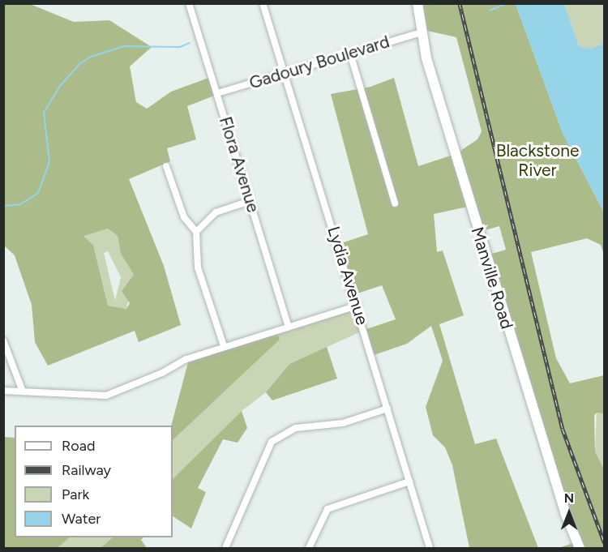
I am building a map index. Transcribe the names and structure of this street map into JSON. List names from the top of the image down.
{
  "streets": {
    "main road": ["Manville Road"],
    "street": ["Gadoury Boulevard", "Flora Avenue", "Lydia Avenue"]
  },
  "crossings": [
    ["Gadoury Boulevard", "Flora Avenue"],
    ["Gadoury Boulevard", "Lydia Avenue"],
    ["Gadoury Boulevard", "Manville Road"]
  ],
  "parks": ["Blackstone River"],
  "legend": [
    "Road",
    "Railway",
    "Park",
    "Water"
  ],
  "north": "top"
}
